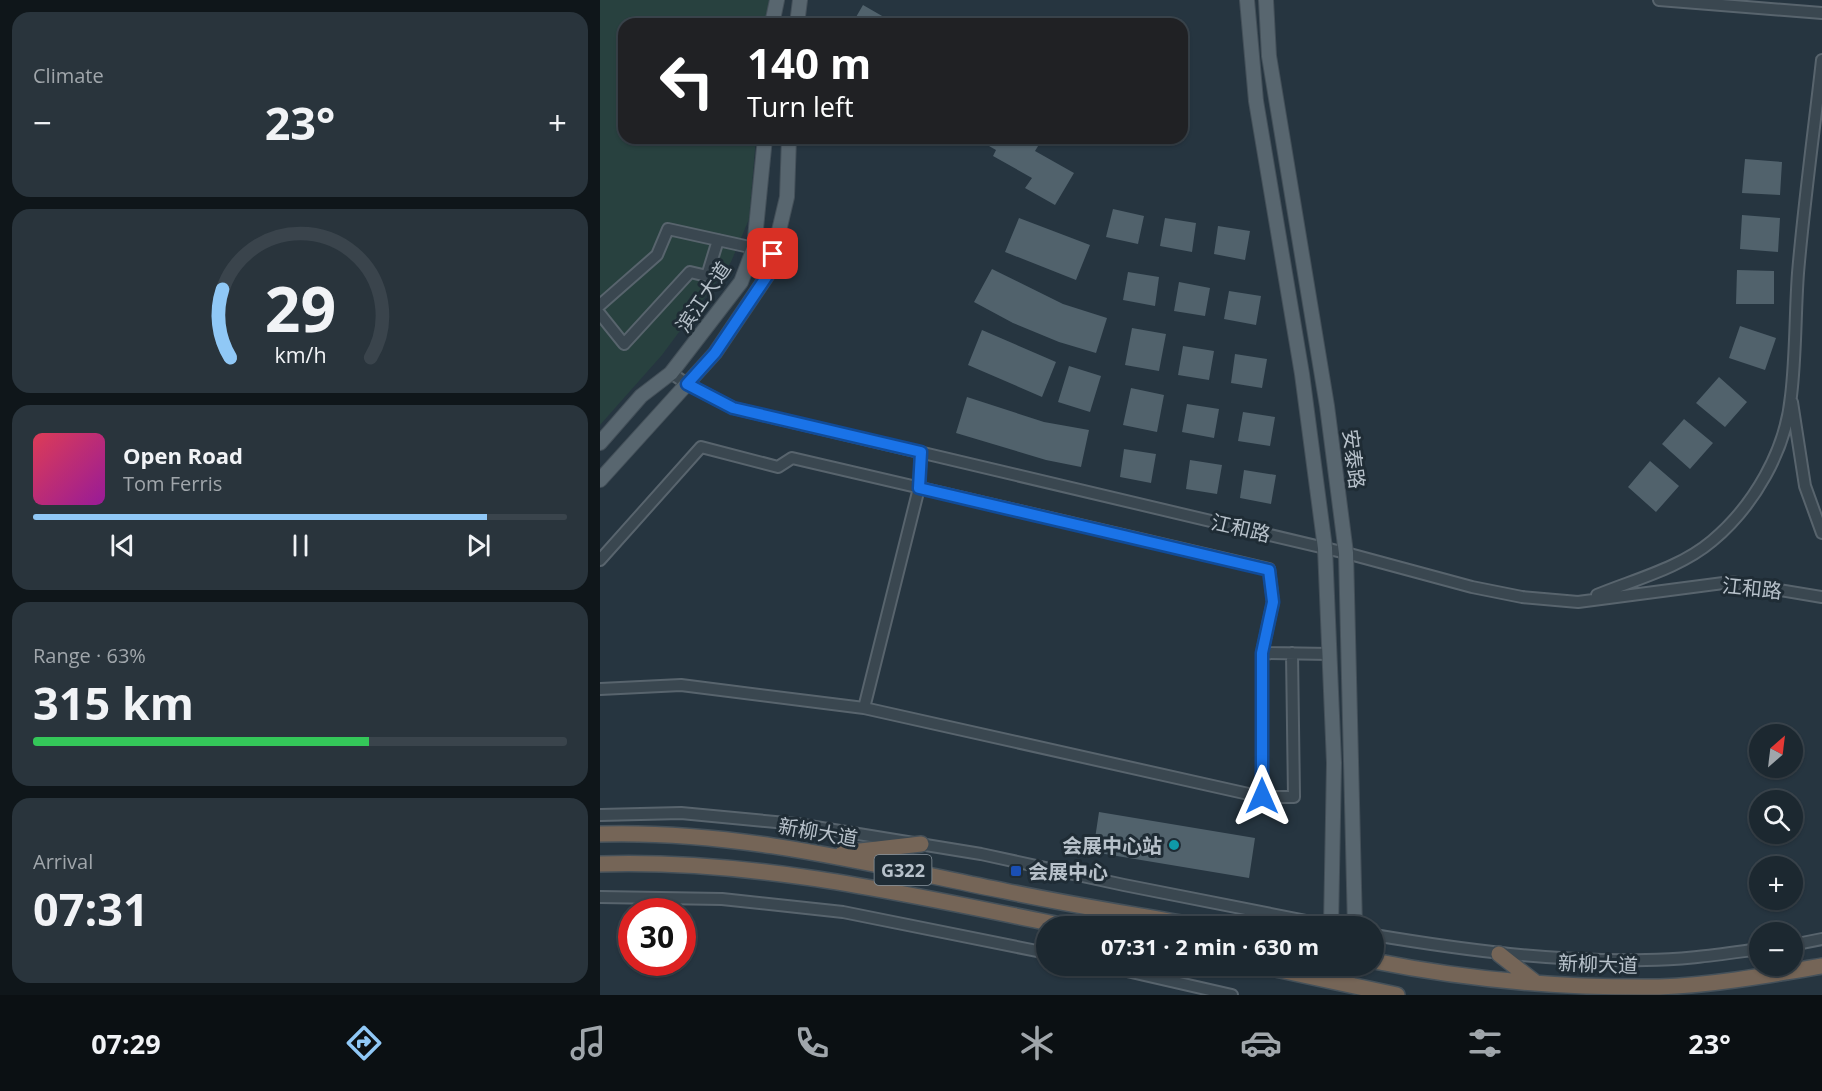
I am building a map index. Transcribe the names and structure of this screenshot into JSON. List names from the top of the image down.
{
  "streets": {
    "highway": ["新柳大道", "G322"],
    "main road": ["滨江大道", "安泰路"],
    "street": ["江和路"]
  },
  "crossings": [
    ["滨江大道", "江和路"],
    ["安泰路", "江和路"]
  ],
  "places": {
    "other": ["会展中心站"],
    "transit": ["会展中心"]
  },
  "north": "top right",
  "page": {
    "tile": [
      "Climate",
      ["Range · 63%", "315 km"],
      ["Arrival", "07:31"]
    ],
    "turn": ["140 m", "Turn left"],
    "heat": ["−", "23°", "+"],
    "song": ["Open Road", "Tom Ferris"],
    "map_buttons": ["+", "−"],
    "limit": "30",
    "trip": "07:31 · 2 min · 630 m",
    "tabs": ["07:29", "23°"],
    "gauge": ["29", "km/h"]
  }
}
